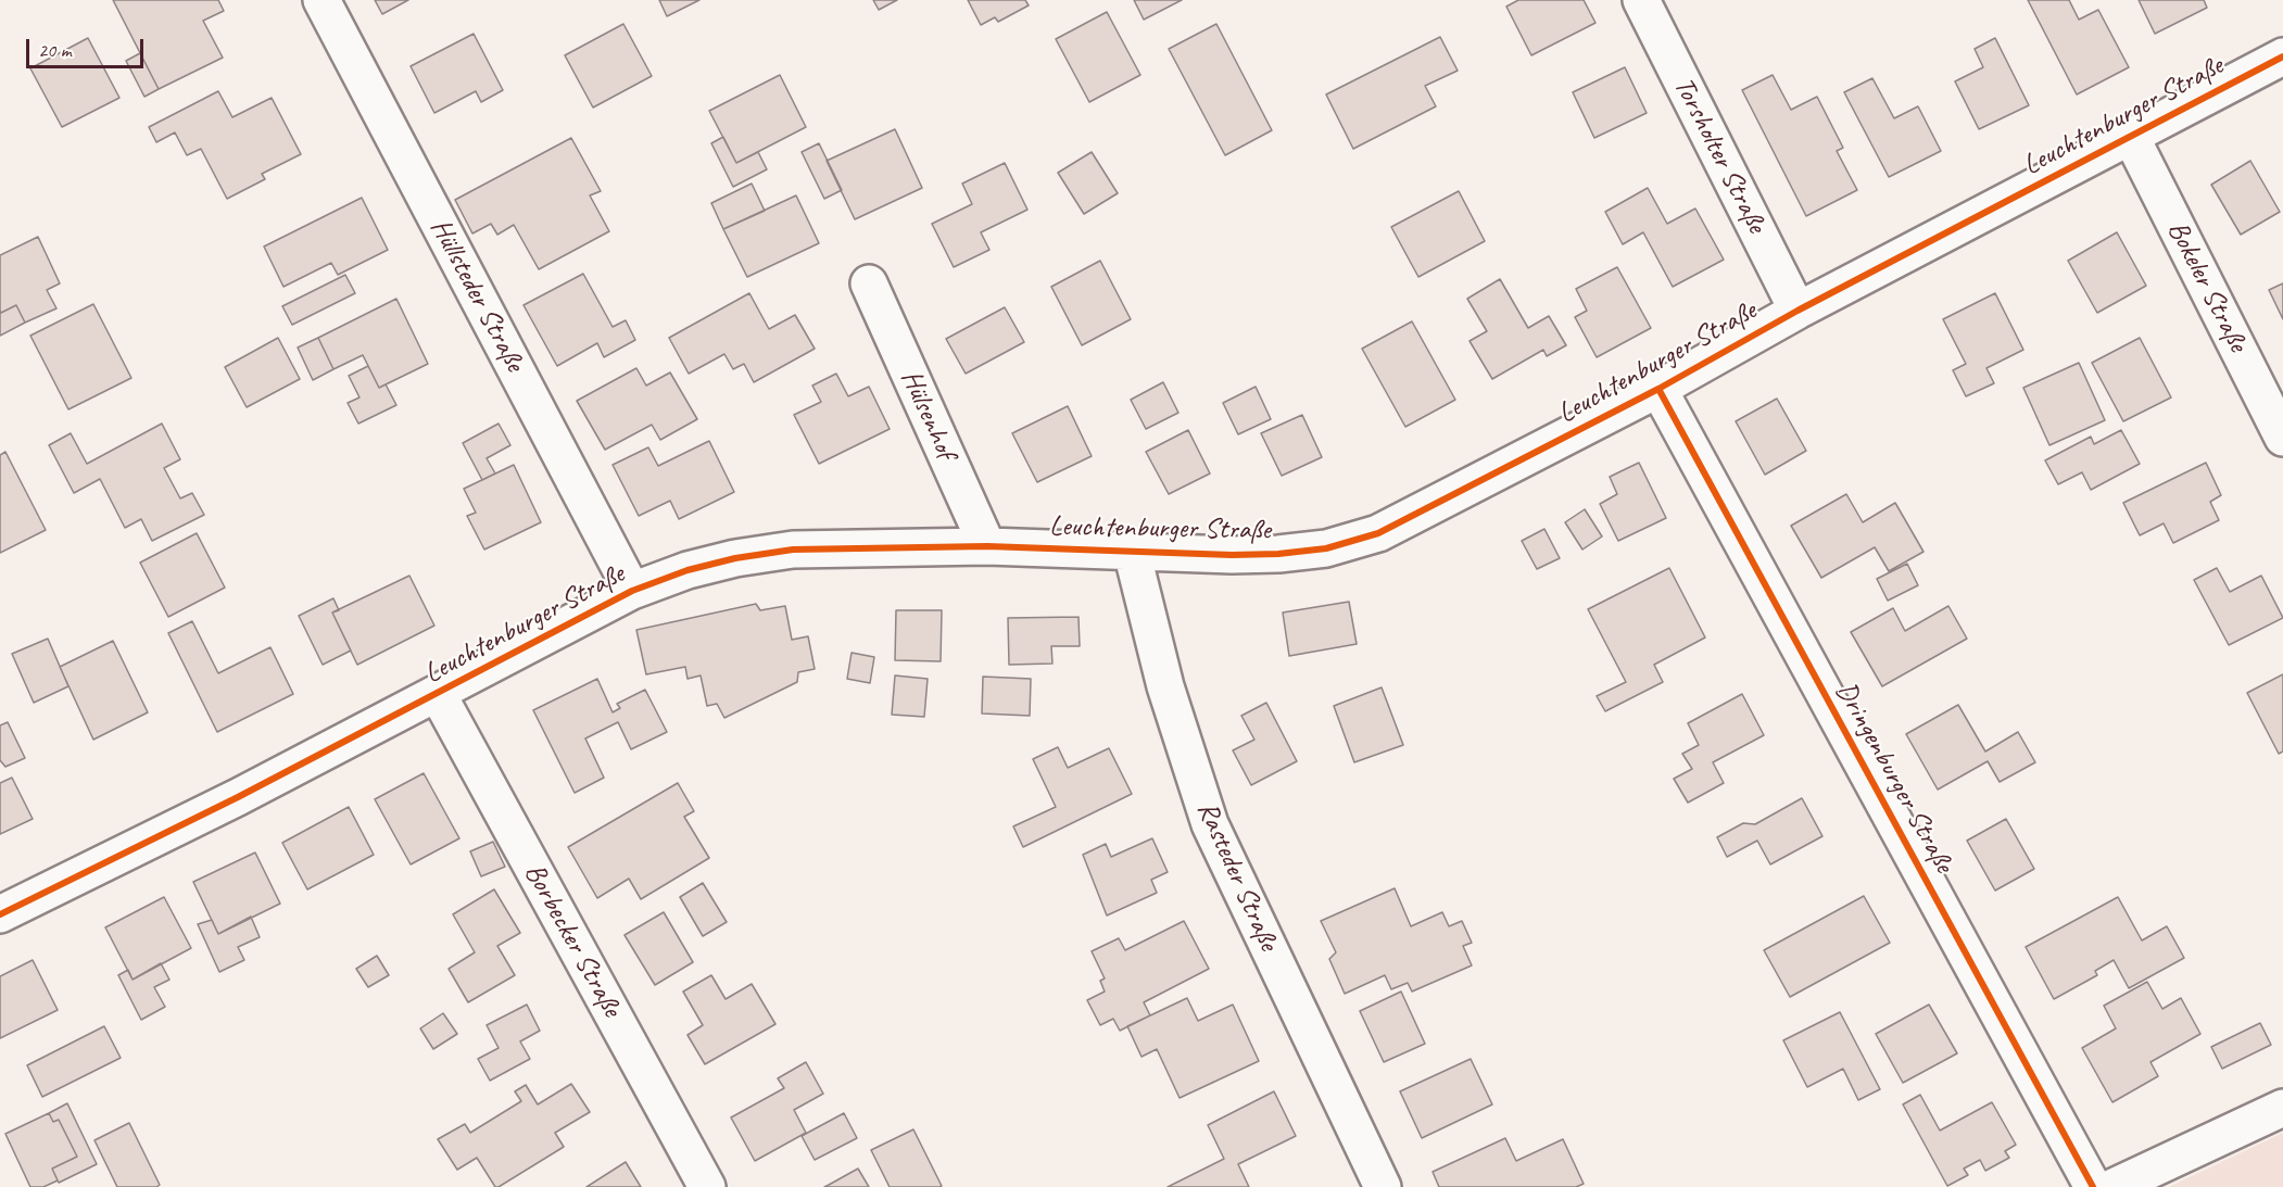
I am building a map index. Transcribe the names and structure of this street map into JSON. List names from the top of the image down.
{
  "streets": {
    "street": [
      "Leuchtenburger Straße",
      "Torsholter Straße",
      "Bokeler Straße",
      "Hüllsteder Straße",
      "Hülsenhof",
      "Dringenburger Straße",
      "Rasteder Straße",
      "Borbecker Straße"
    ]
  },
  "crossings": [
    ["Leuchtenburger Straße", "Torsholter Straße"],
    ["Leuchtenburger Straße", "Bokeler Straße"],
    ["Leuchtenburger Straße", "Hüllsteder Straße"],
    ["Leuchtenburger Straße", "Hülsenhof"],
    ["Leuchtenburger Straße", "Dringenburger Straße"],
    ["Leuchtenburger Straße", "Rasteder Straße"],
    ["Leuchtenburger Straße", "Borbecker Straße"]
  ],
  "scale_bar": "20 m"
}
